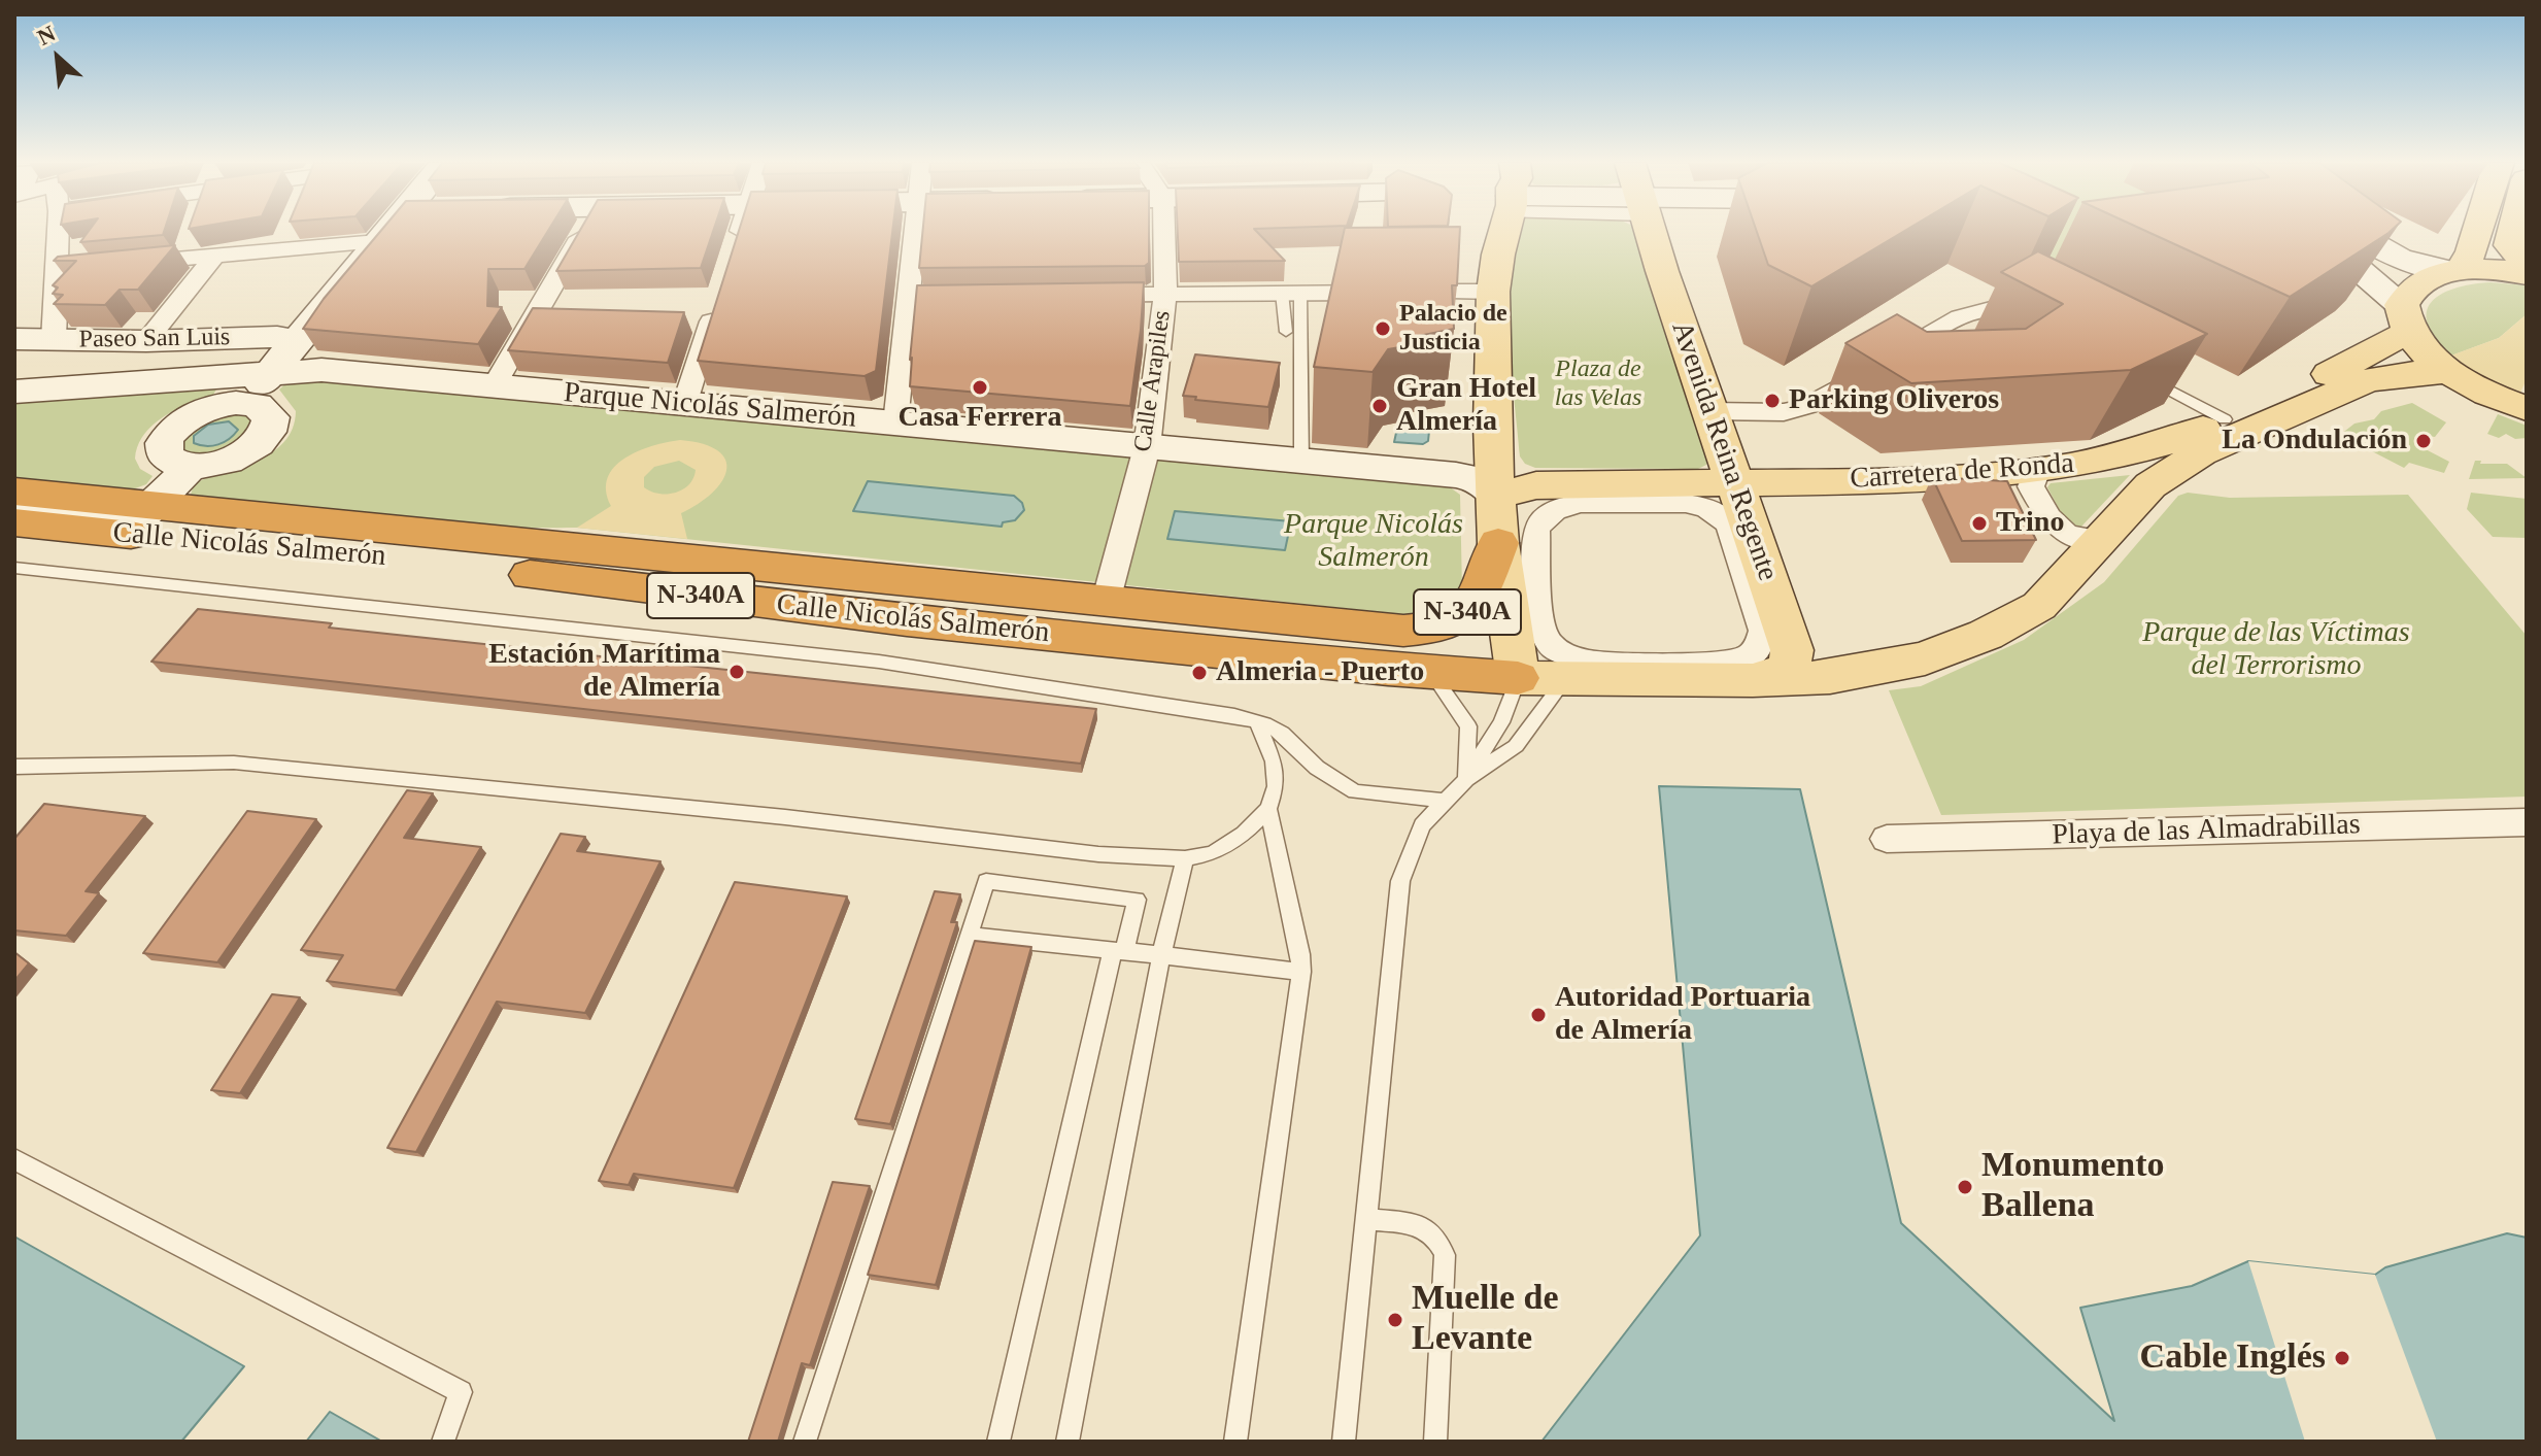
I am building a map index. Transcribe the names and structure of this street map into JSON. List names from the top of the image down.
{
  "streets": {
    "highway": ["Calle Nicolás Salmerón", "N-340A"],
    "main road": ["Avenida Reina Regente", "Carretera de Ronda"],
    "street": [
      "Paseo San Luis",
      "Calle Arapiles",
      "Parque Nicolás Salmerón",
      "Playa de las Almadrabillas"
    ]
  },
  "crossings": [
    ["Paseo San Luis", "Parque Nicolás Salmerón"],
    ["Calle Arapiles", "Parque Nicolás Salmerón"],
    ["Calle Arapiles", "Calle Nicolás Salmerón"],
    ["Parque Nicolás Salmerón", "Carretera de Ronda"],
    ["Avenida Reina Regente", "Carretera de Ronda"]
  ],
  "parks": ["Plaza de las Velas", "Parque Nicolás Salmerón", "Parque de las Víctimas del Terrorismo"],
  "places": [
    "Palacio de Justicia",
    "Casa Ferrera",
    "Parking Oliveros",
    "Gran Hotel Almería",
    "La Ondulación",
    "Trino",
    "Estación Marítima de Almería",
    "Almeria - Puerto",
    "Autoridad Portuaria de Almería",
    "Monumento Ballena",
    "Muelle de Levante",
    "Cable Inglés"
  ],
  "north": "top left"
}
